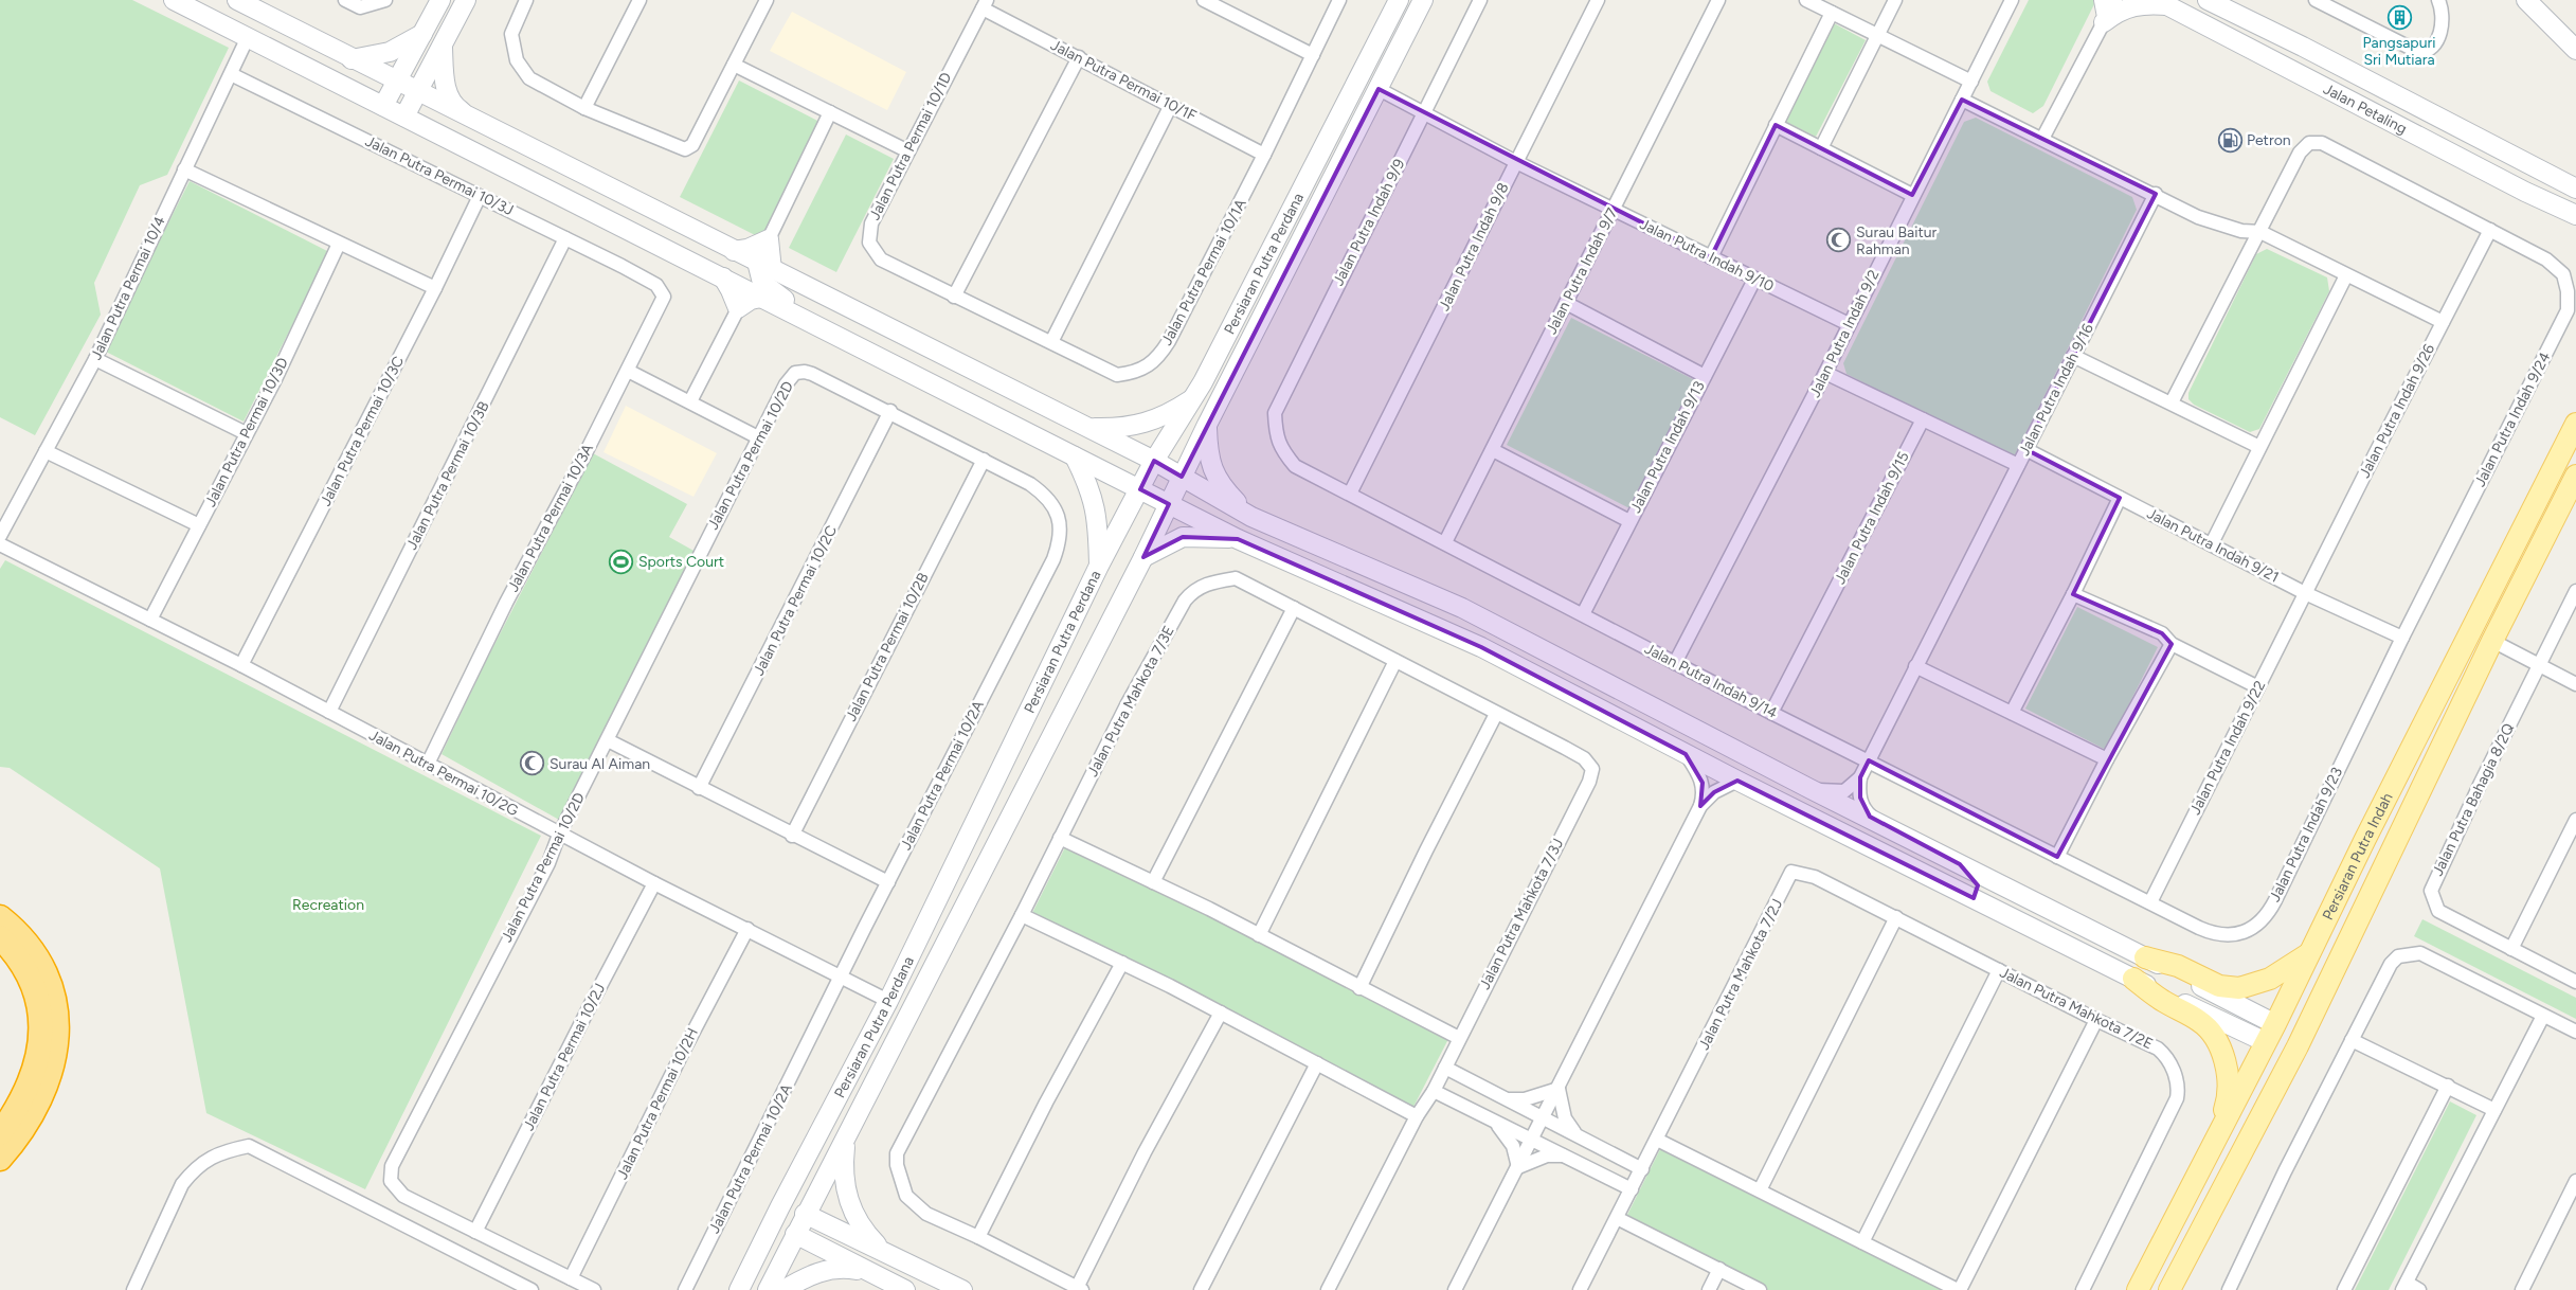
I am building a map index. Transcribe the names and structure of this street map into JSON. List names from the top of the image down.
{
  "streets": {
    "main road": ["Persiaran Putra Indah"],
    "street": [
      "Jalan Putra Permai 10/1F",
      "Jalan Petaling",
      "Jalan Putra Permai 10/1D",
      "Jalan Putra Permai 10/3J",
      "Jalan Putra Indah 9/9",
      "Jalan Putra Indah 9/8",
      "Jalan Putra Indah 9/10",
      "Persiaran Putra Perdana",
      "Jalan Putra Indah 9/7",
      "Jalan Putra Permai 10/1A",
      "Jalan Putra Permai 10/4",
      "Jalan Putra Indah 9/2",
      "Jalan Putra Indah 9/16",
      "Jalan Putra Indah 9/26",
      "Jalan Putra Indah 9/24",
      "Jalan Putra Permai 10/3C",
      "Jalan Putra Permai 10/3D",
      "Jalan Putra Indah 9/13",
      "Jalan Putra Permai 10/2D",
      "Jalan Putra Permai 10/3B",
      "Jalan Putra Permai 10/3A",
      "Jalan Putra Indah 9/15",
      "Jalan Putra Indah 9/21",
      "Jalan Putra Permai 10/2C",
      "Jalan Putra Permai 10/2B",
      "Jalan Putra Indah 9/14",
      "Jalan Putra Mahkota 7/3E",
      "Jalan Putra Indah 9/22",
      "Jalan Putra Permai 10/2G",
      "Jalan Putra Permai 10/2A",
      "Jalan Putra Bahagia 8/2Q",
      "Jalan Putra Indah 9/23",
      "Jalan Putra Mahkota 7/3J",
      "Jalan Putra Mahkota 7/2J",
      "Jalan Putra Mahkota 7/2E",
      "Jalan Putra Permai 10/2J",
      "Jalan Putra Permai 10/2H"
    ]
  },
  "crossings": [
    ["Jalan Putra Permai 10/1F", "Jalan Putra Permai 10/1D"],
    ["Jalan Putra Permai 10/1F", "Jalan Putra Permai 10/1A"],
    ["Jalan Putra Permai 10/1D", "Jalan Putra Permai 10/1A"],
    ["Jalan Putra Permai 10/3J", "Jalan Putra Permai 10/4"],
    ["Jalan Putra Permai 10/3J", "Jalan Putra Permai 10/3C"],
    ["Jalan Putra Permai 10/3J", "Jalan Putra Permai 10/3B"],
    ["Jalan Putra Permai 10/3J", "Jalan Putra Permai 10/3A"],
    ["Jalan Putra Indah 9/9", "Jalan Putra Indah 9/10"],
    ["Jalan Putra Indah 9/9", "Jalan Putra Indah 9/14"],
    ["Jalan Putra Indah 9/8", "Jalan Putra Indah 9/10"],
    ["Jalan Putra Indah 9/8", "Jalan Putra Indah 9/14"],
    ["Jalan Putra Indah 9/10", "Persiaran Putra Perdana"],
    ["Jalan Putra Indah 9/10", "Jalan Putra Indah 9/7"],
    ["Jalan Putra Indah 9/10", "Jalan Putra Indah 9/2"],
    ["Jalan Putra Indah 9/10", "Jalan Putra Indah 9/13"],
    ["Persiaran Putra Perdana", "Jalan Putra Permai 10/2G"],
    ["Jalan Putra Indah 9/7", "Jalan Putra Indah 9/14"],
    ["Jalan Putra Indah 9/2", "Jalan Putra Indah 9/14"],
    ["Jalan Putra Indah 9/16", "Jalan Putra Indah 9/21"],
    ["Jalan Putra Indah 9/16", "Jalan Putra Indah 9/14"],
    ["Jalan Putra Indah 9/26", "Jalan Putra Indah 9/24"],
    ["Jalan Putra Indah 9/26", "Jalan Putra Indah 9/21"],
    ["Jalan Putra Indah 9/26", "Jalan Putra Indah 9/22"],
    ["Jalan Putra Indah 9/24", "Jalan Putra Indah 9/21"],
    ["Jalan Putra Indah 9/24", "Jalan Putra Indah 9/23"],
    ["Jalan Putra Permai 10/3C", "Jalan Putra Permai 10/2G"],
    ["Jalan Putra Permai 10/3D", "Jalan Putra Permai 10/2G"],
    ["Jalan Putra Indah 9/13", "Jalan Putra Indah 9/14"],
    ["Jalan Putra Permai 10/2D", "Jalan Putra Permai 10/2G"],
    ["Jalan Putra Permai 10/2D", "Jalan Putra Permai 10/2A"],
    ["Jalan Putra Permai 10/2D", "Jalan Putra Permai 10/2J"],
    ["Jalan Putra Permai 10/3B", "Jalan Putra Permai 10/2G"],
    ["Jalan Putra Permai 10/3A", "Jalan Putra Permai 10/2G"],
    ["Jalan Putra Indah 9/15", "Jalan Putra Indah 9/14"],
    ["Jalan Putra Indah 9/21", "Jalan Putra Indah 9/22"],
    ["Jalan Putra Indah 9/21", "Jalan Putra Indah 9/23"],
    ["Jalan Putra Permai 10/2C", "Jalan Putra Permai 10/2A"],
    ["Jalan Putra Permai 10/2B", "Jalan Putra Permai 10/2A"],
    ["Jalan Putra Indah 9/14", "Jalan Putra Indah 9/22"],
    ["Jalan Putra Indah 9/14", "Jalan Putra Indah 9/23"],
    ["Jalan Putra Mahkota 7/3E", "Jalan Putra Mahkota 7/3J"],
    ["Jalan Putra Indah 9/22", "Jalan Putra Indah 9/23"],
    ["Jalan Putra Permai 10/2G", "Jalan Putra Permai 10/2A"],
    ["Jalan Putra Permai 10/2G", "Jalan Putra Permai 10/2J"],
    ["Jalan Putra Permai 10/2G", "Jalan Putra Permai 10/2H"],
    ["Jalan Putra Mahkota 7/2J", "Jalan Putra Mahkota 7/2E"]
  ],
  "parks": ["Recreation"],
  "places": {
    "building": ["Pangsapuri Sri Mutiara"],
    "fuel station": ["Petron"],
    "mosque": ["Surau Baitur Rahman", "Surau Al Aiman"],
    "sports": ["Sports Court"]
  }
}
